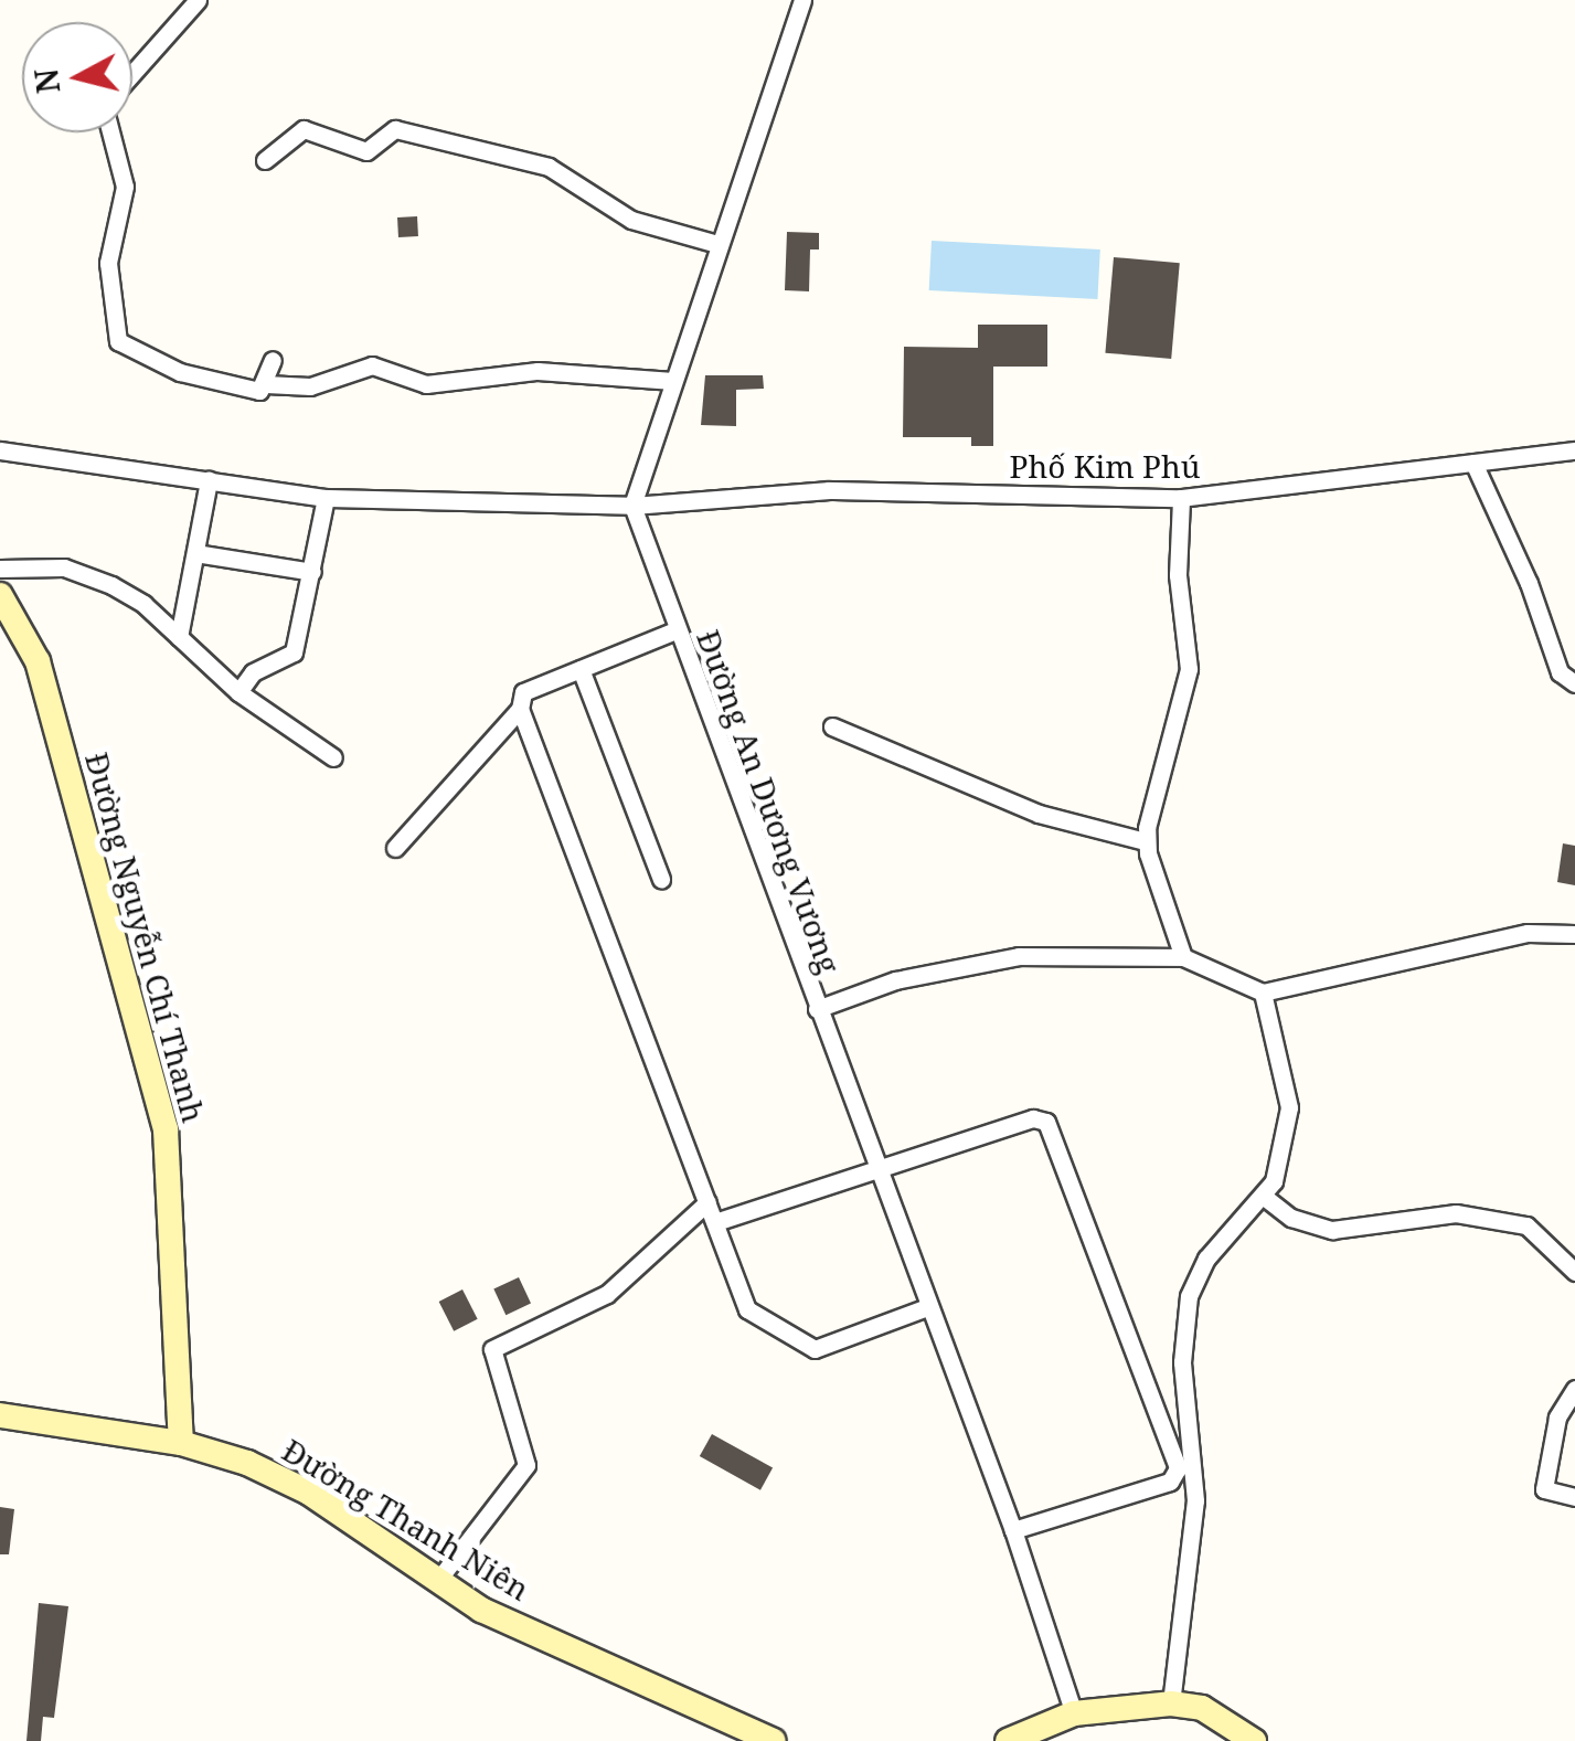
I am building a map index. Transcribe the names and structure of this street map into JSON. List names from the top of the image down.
{
  "streets": {
    "main road": ["Đường Nguyễn Chí Thanh", "Đường Thanh Niên"],
    "street": ["Phố Kim Phú", "Đường An Dương Vương"]
  },
  "crossings": [
    ["Phố Kim Phú", "Đường An Dương Vương"],
    ["Đường Nguyễn Chí Thanh", "Đường Thanh Niên"]
  ],
  "north": "left"
}
